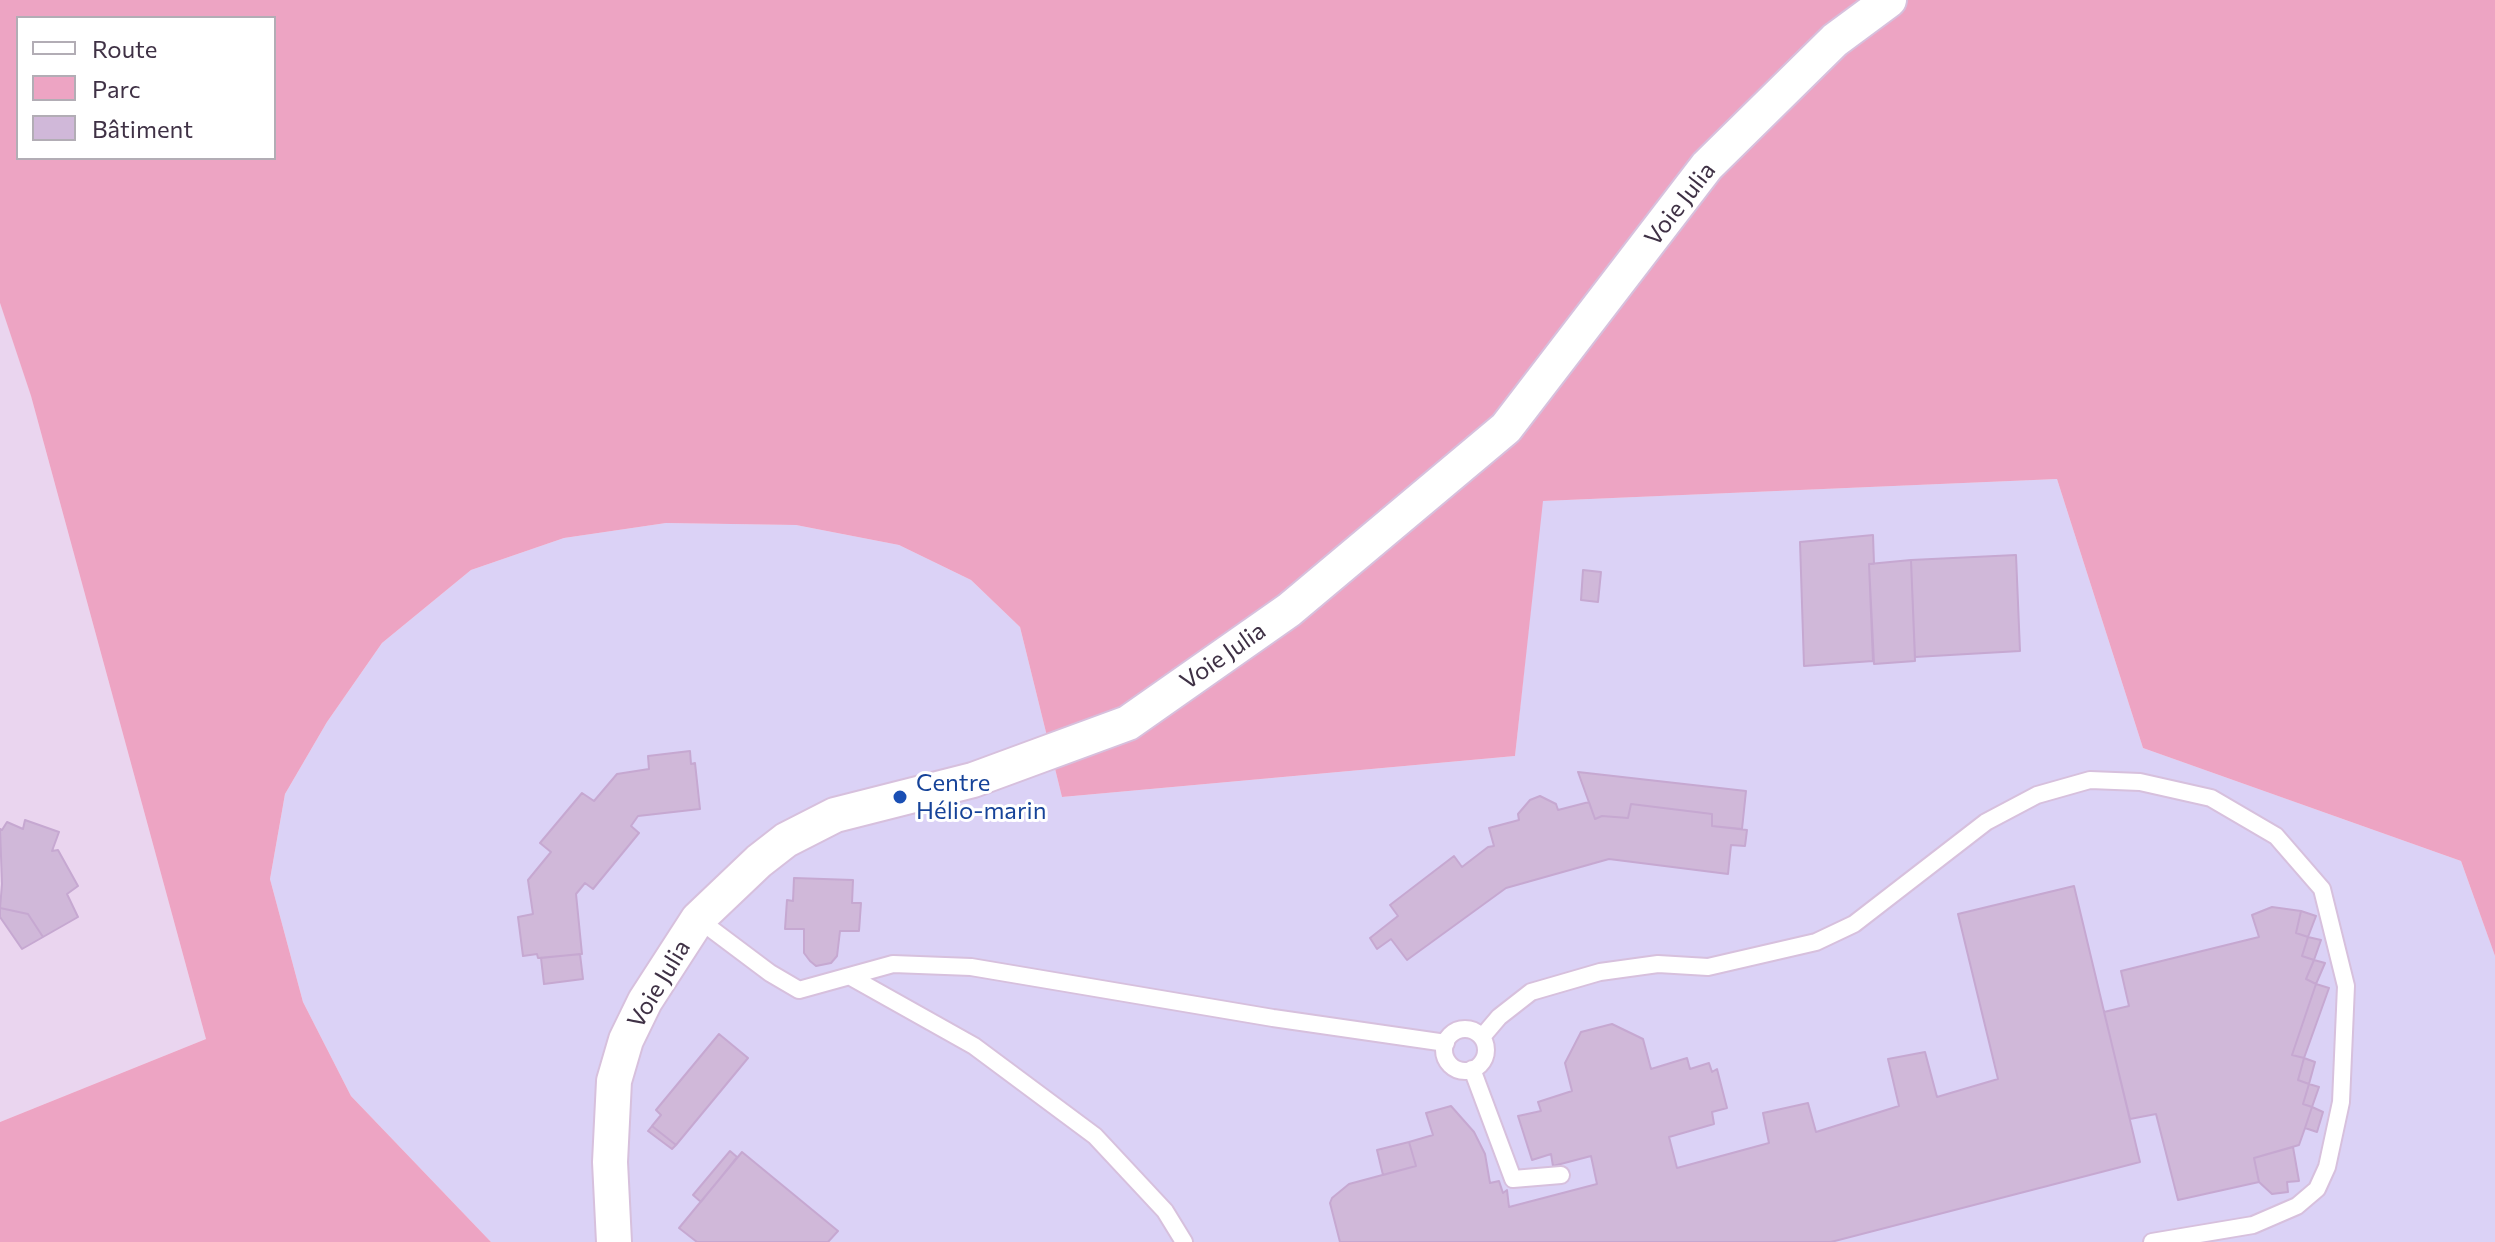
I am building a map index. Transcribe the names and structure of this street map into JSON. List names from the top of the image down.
{
  "streets": {
    "street": ["Voie Julia"]
  },
  "places": ["Centre Hélio-marin"],
  "legend": ["Route", "Parc", "Bâtiment"]
}
